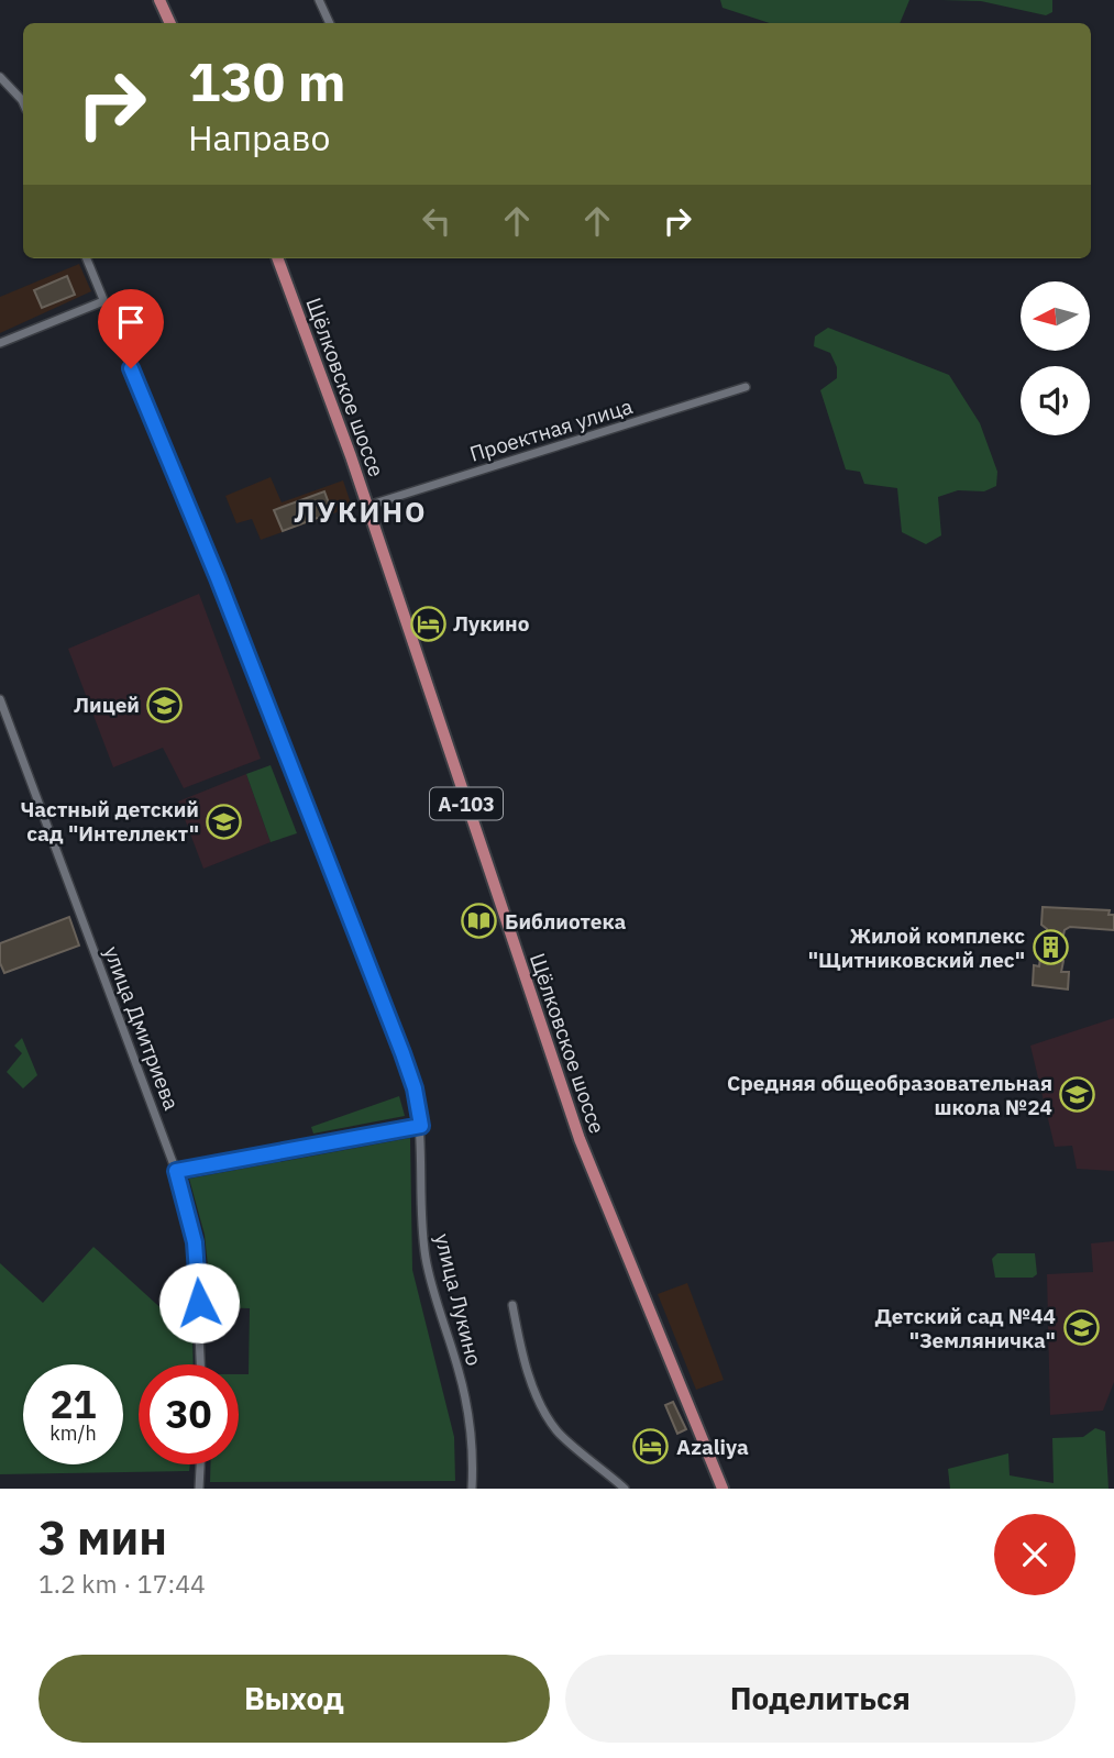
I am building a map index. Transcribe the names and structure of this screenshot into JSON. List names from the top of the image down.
{
  "streets": {
    "main road": ["Щёлковское шоссе", "А-103"],
    "street": ["Проектная улица", "улица Дмитриева", "улица Лукино"]
  },
  "crossings": [
    ["Щёлковское шоссе", "Проектная улица"]
  ],
  "districts": ["ЛУКИНО"],
  "places": {
    "hotel": ["Лукино", "Azaliya"],
    "school or university": [
      "Лицей",
      "Частный детский сад \"Интеллект\"",
      "Средняя общеобразовательная школа №24",
      "Детский сад №44 \"Земляничка\""
    ],
    "library": ["Библиотека"],
    "building": ["Жилой комплекс \"Щитниковский лес\""]
  },
  "north": "left",
  "page": {
    "turn": ["130 m", "Направо"],
    "speed": "21 km/h",
    "limit": "30",
    "heading": ["3 мин", "1.2 km · 17:44"],
    "buttons": ["Выход", "Поделиться"]
  }
}
